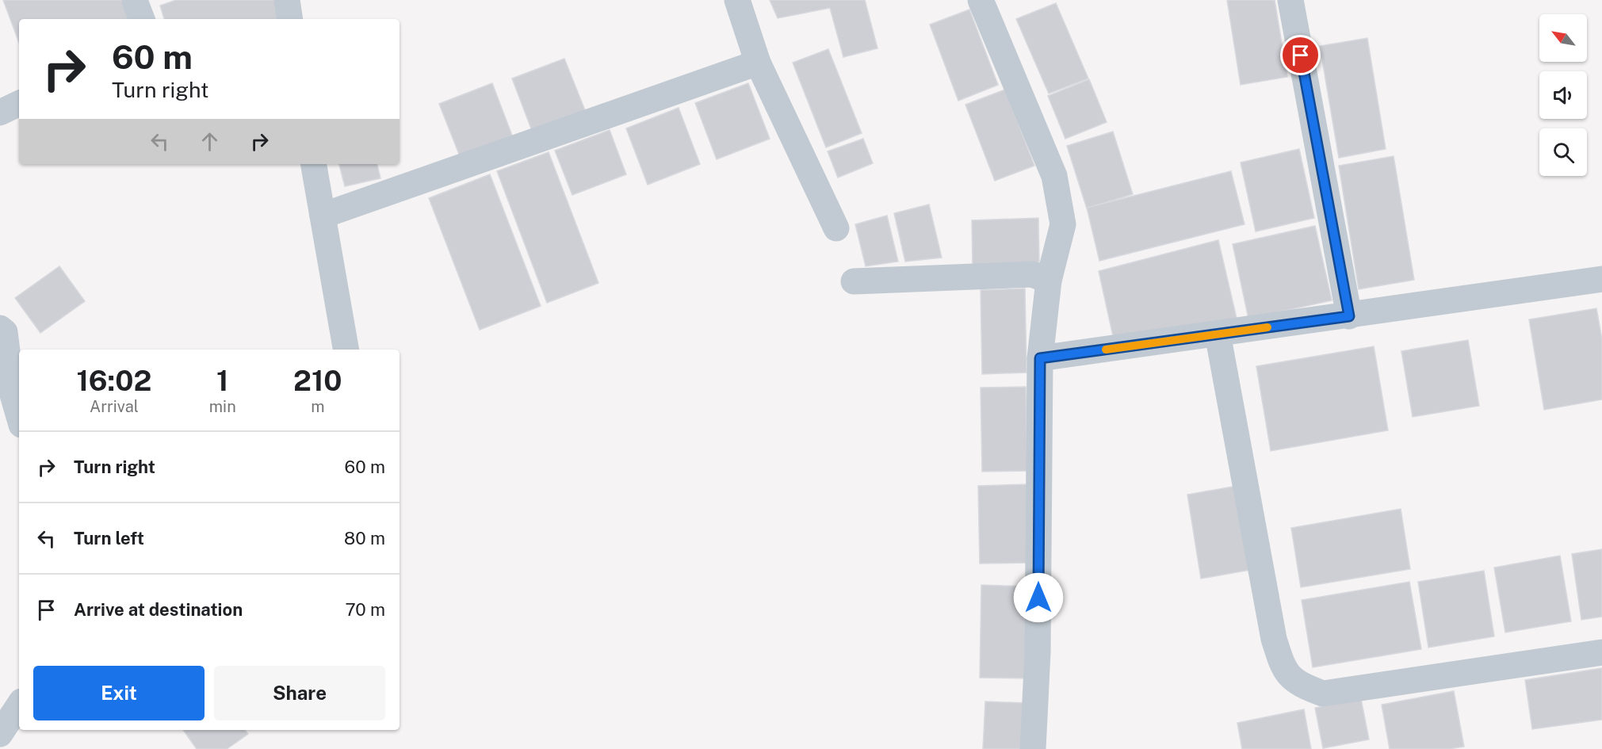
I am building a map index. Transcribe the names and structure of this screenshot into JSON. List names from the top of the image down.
{
  "north": "top left",
  "page": {
    "turn": ["60 m", "Turn right"],
    "eta": [
      "16:02",
      "Arrival",
      "1",
      "min",
      "210",
      "m"
    ],
    "list": [
      {
        "name": "Turn right",
        "value": "60 m"
      },
      {
        "name": "Turn left",
        "value": "80 m"
      },
      {
        "name": "Arrive at destination",
        "value": "70 m"
      }
    ],
    "buttons": ["Exit", "Share"]
  }
}
